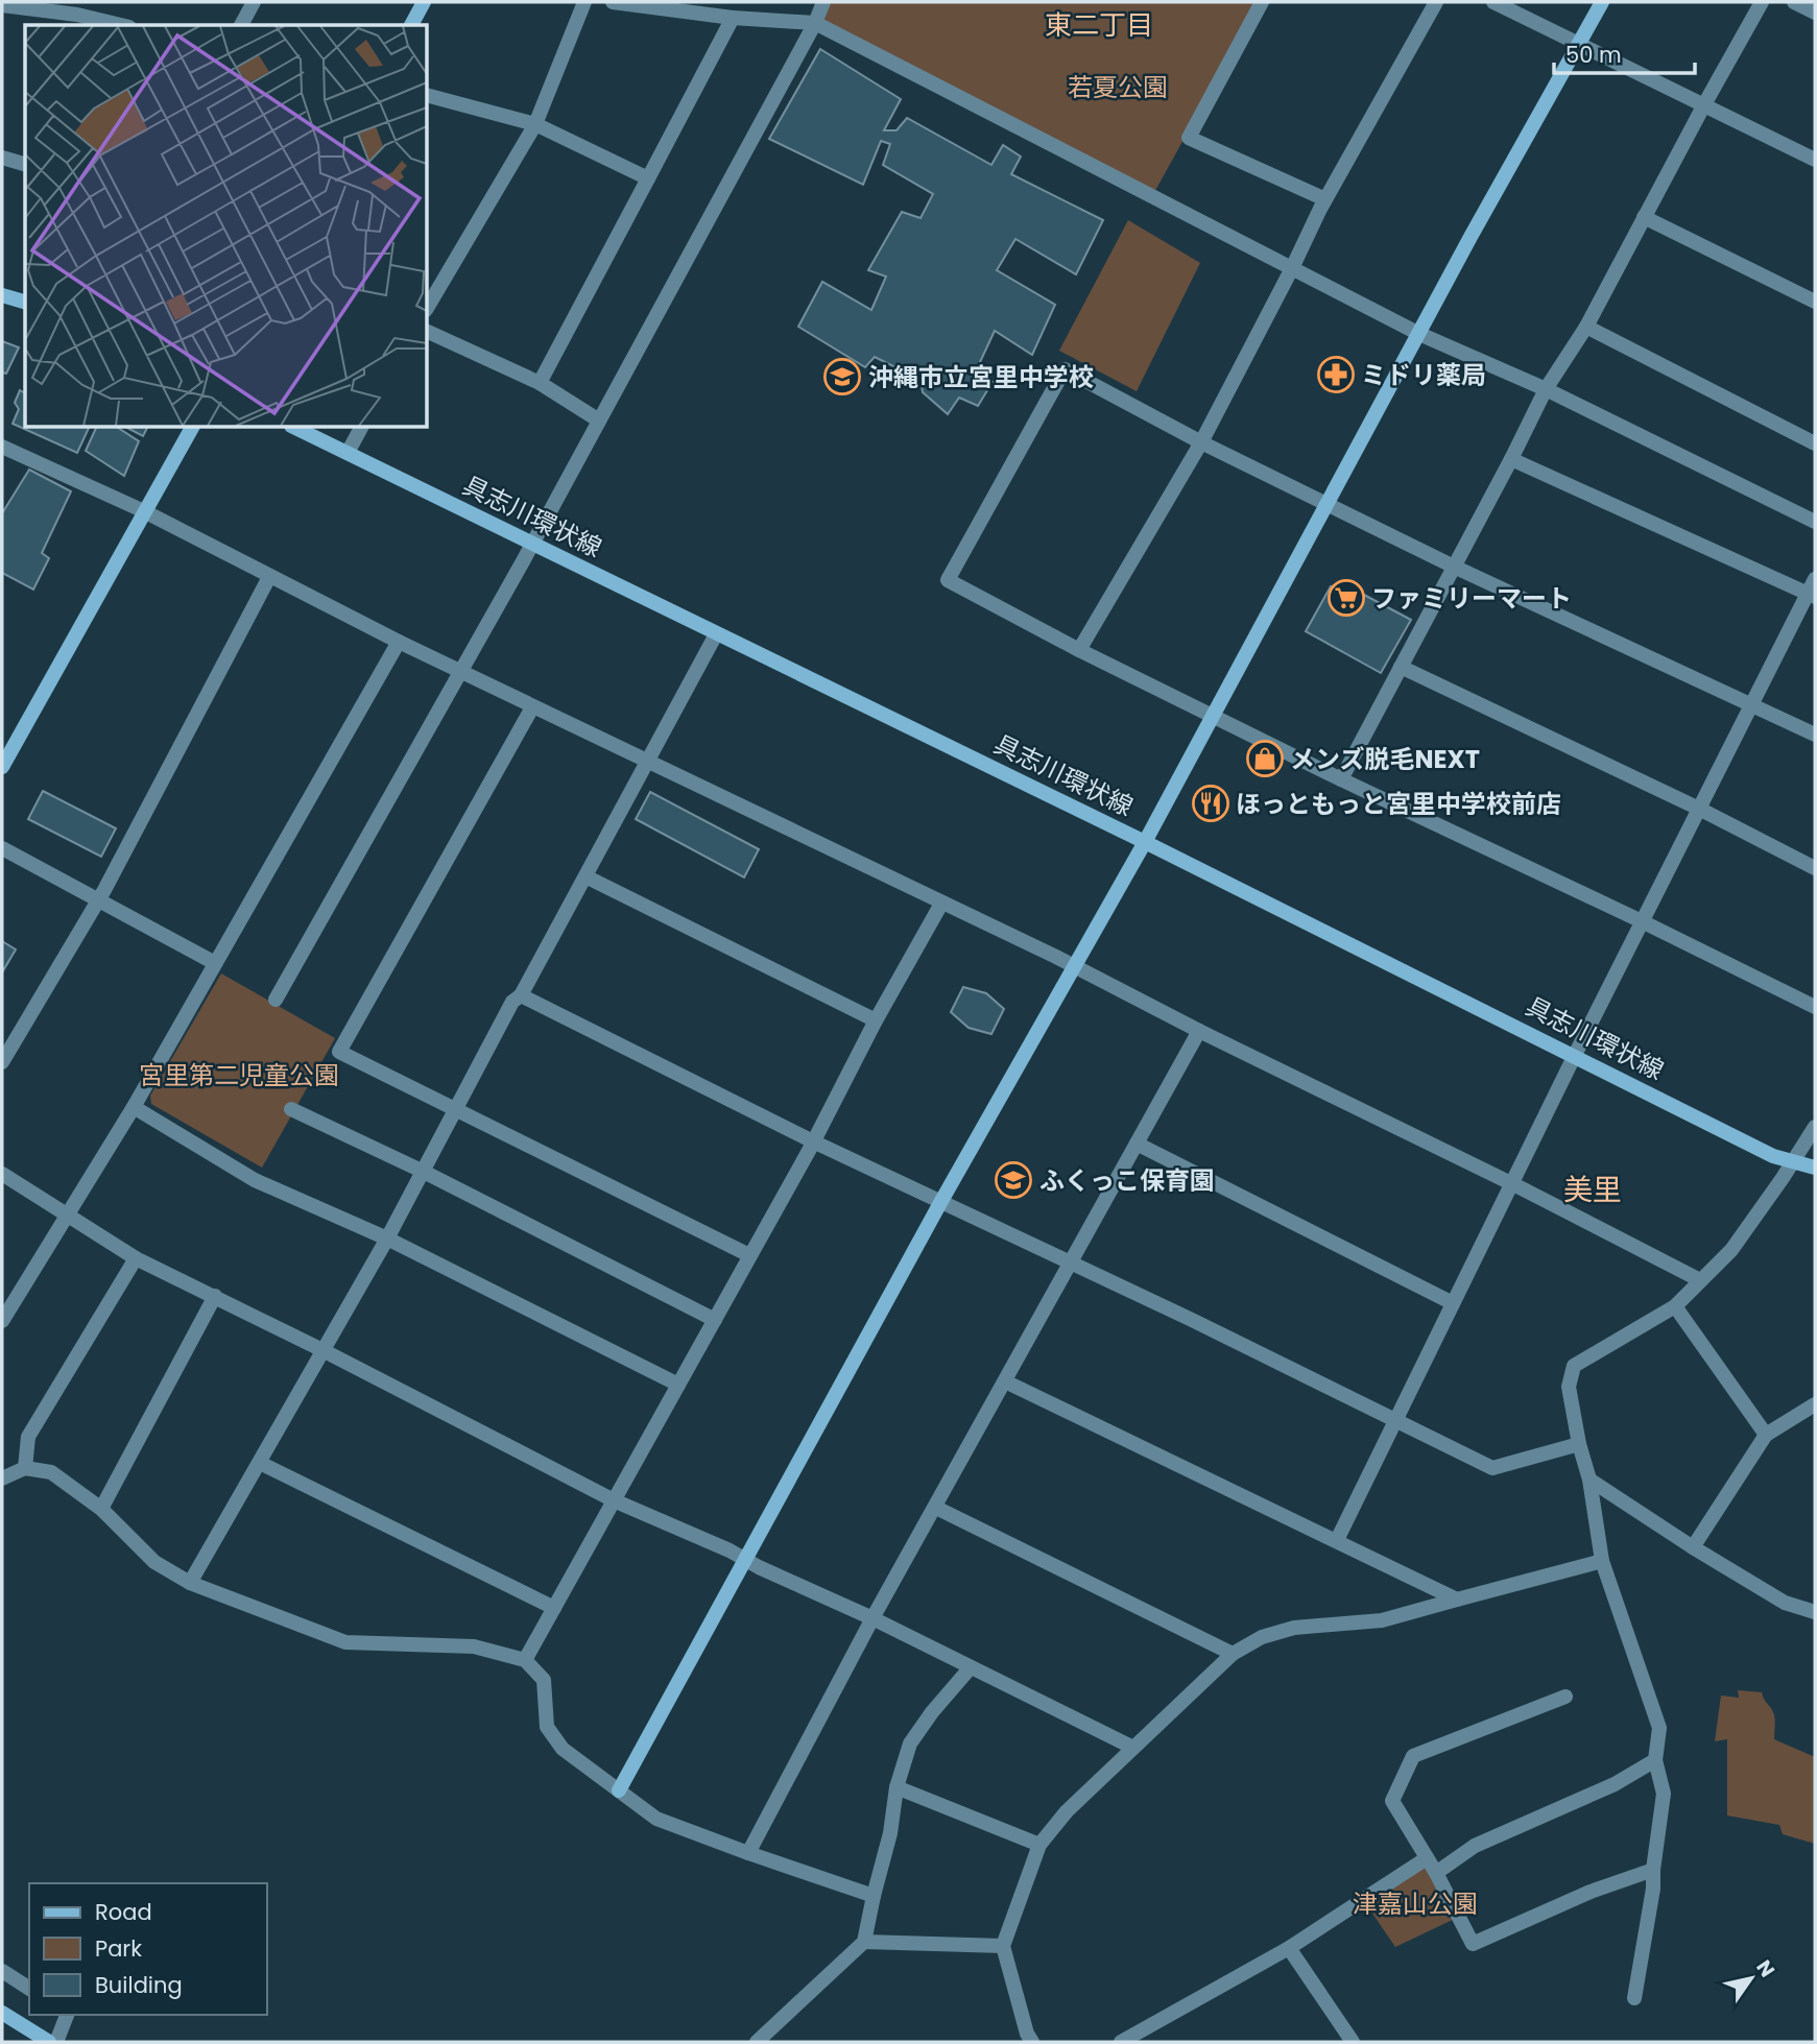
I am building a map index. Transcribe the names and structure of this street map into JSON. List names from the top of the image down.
{
  "streets": {
    "street": ["具志川環状線"]
  },
  "districts": ["東二丁目", "美里"],
  "parks": ["若夏公園", "宮里第二児童公園", "津嘉山公園"],
  "places": {
    "pharmacy": ["ミドリ薬局"],
    "school or university": ["沖縄市立宮里中学校", "ふくっこ保育園"],
    "supermarket": ["ファミリーマート"],
    "shop": ["メンズ脱毛NEXT"],
    "restaurant": ["ほっともっと宮里中学校前店"]
  },
  "legend": ["Road", "Park", "Building"],
  "scale_bar": "50 m",
  "north": "top right"
}
